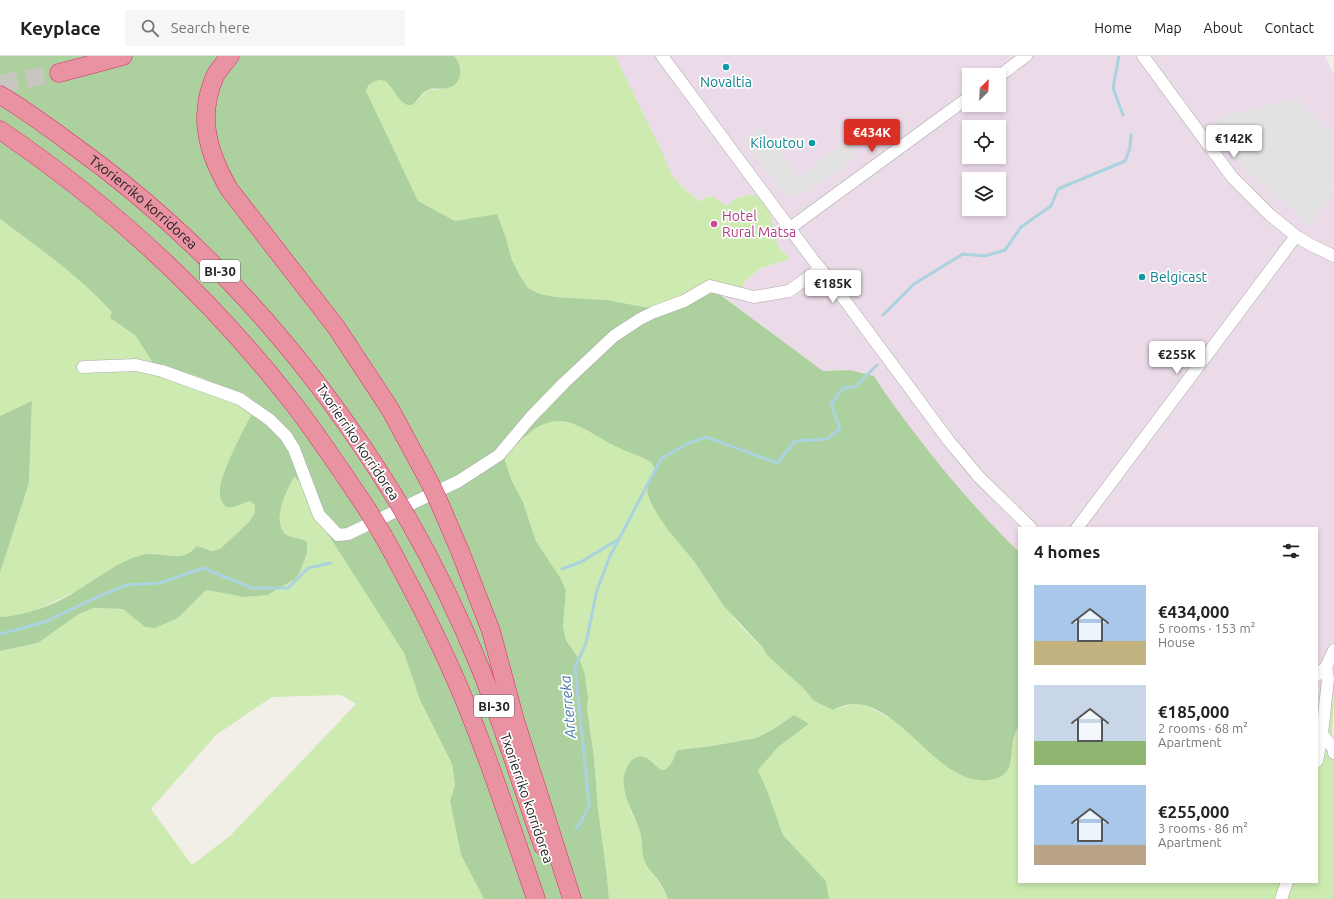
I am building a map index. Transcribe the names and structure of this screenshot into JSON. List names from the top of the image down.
{
  "streets": {
    "highway": ["Txorierriko korridorea", "BI-30"]
  },
  "water": ["Arterreka"],
  "places": [
    "Novaltia",
    "Kiloutou",
    "Hotel Rural Matsa",
    "Belgicast"
  ],
  "north": "top right",
  "page": {
    "header": "Keyplace",
    "search": "Search here",
    "nav": [
      "Home",
      "Map",
      "About",
      "Contact"
    ],
    "price": [
      "€434K",
      "€142K",
      "€185K",
      "€255K"
    ],
    "heading": "4 homes",
    "list": [
      {
        "name": "€434,000",
        "note": "5 rooms · 153 m² · House"
      },
      {
        "name": "€185,000",
        "note": "2 rooms · 68 m² · Apartment"
      },
      {
        "name": "€255,000",
        "note": "3 rooms · 86 m² · Apartment"
      }
    ]
  }
}
